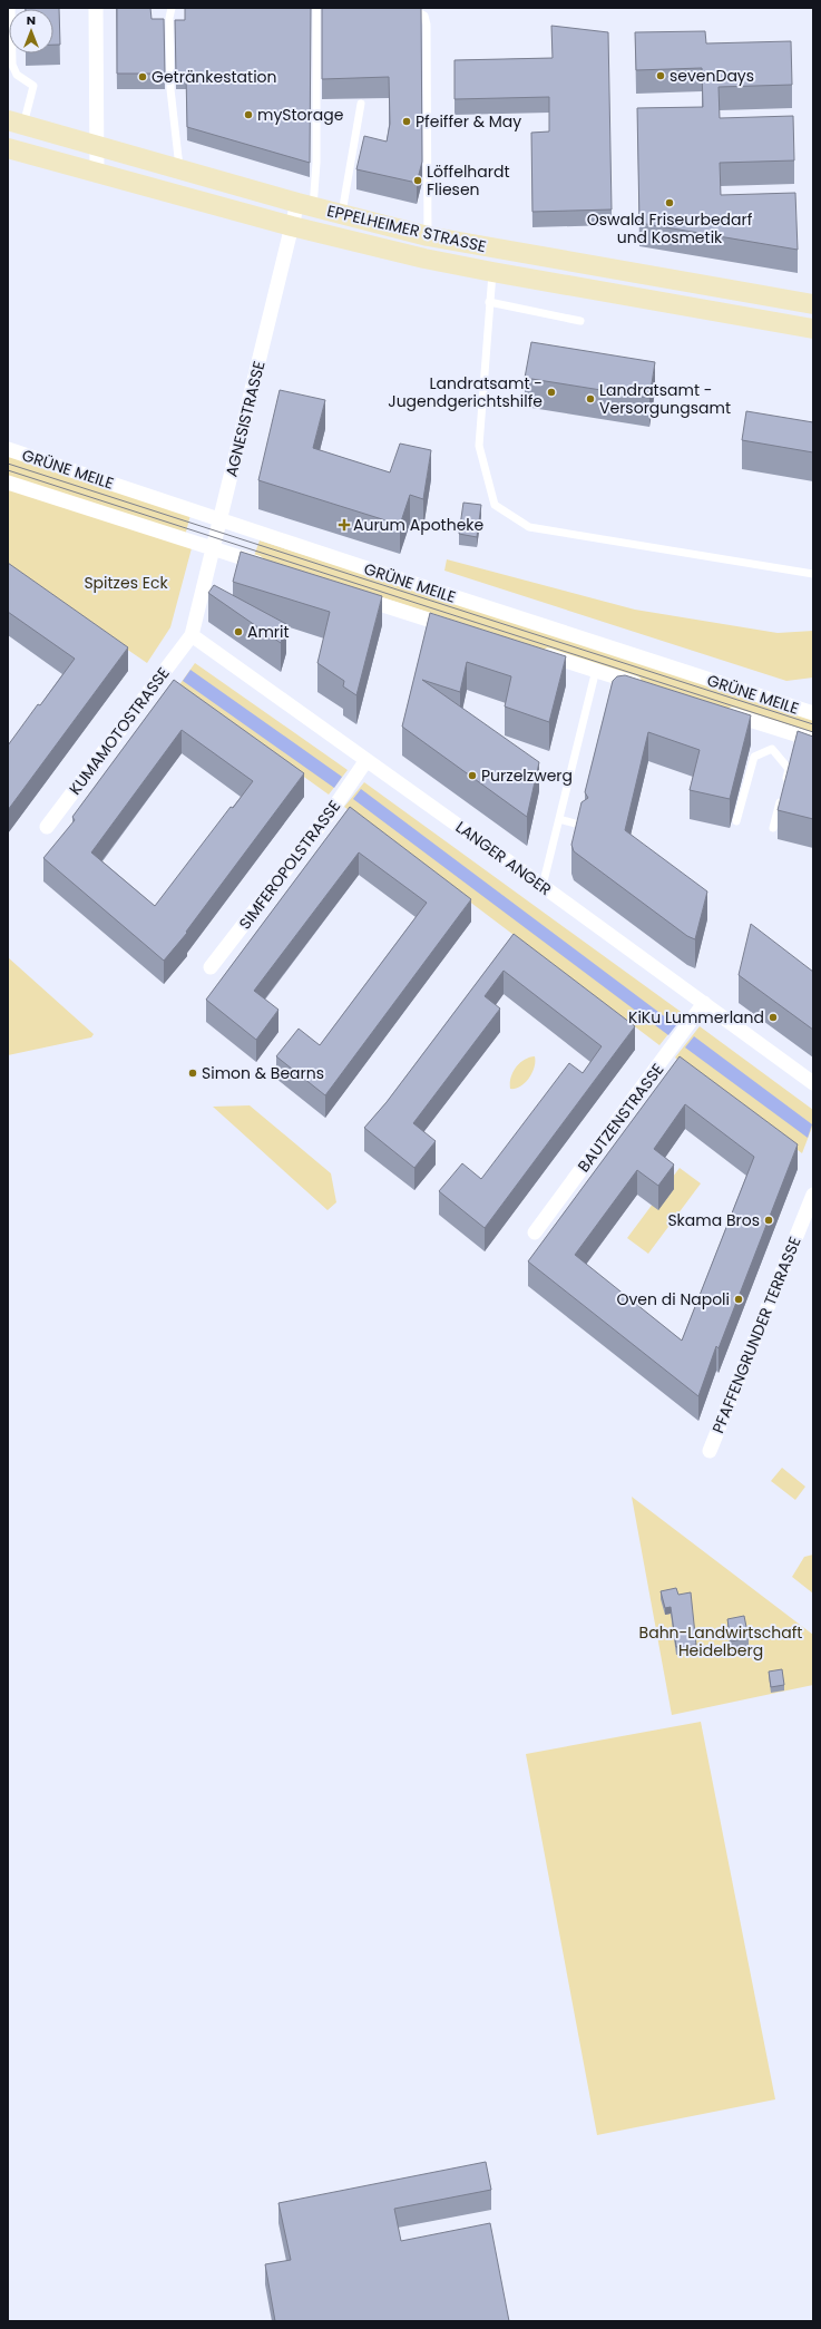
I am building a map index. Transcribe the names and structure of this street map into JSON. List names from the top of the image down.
{
  "streets": {
    "main road": ["EPPELHEIMER STRASSE"],
    "street": [
      "AGNESISTRASSE",
      "GRÜNE MEILE",
      "KUMAMOTOSTRASSE",
      "LANGER ANGER",
      "SIMFEROPOLSTRASSE",
      "BAUTZENSTRASSE",
      "PFAFFENGRUNDER TERRASSE"
    ]
  },
  "crossings": [
    ["EPPELHEIMER STRASSE", "AGNESISTRASSE"],
    ["AGNESISTRASSE", "GRÜNE MEILE"],
    ["AGNESISTRASSE", "KUMAMOTOSTRASSE"],
    ["AGNESISTRASSE", "LANGER ANGER"],
    ["KUMAMOTOSTRASSE", "LANGER ANGER"],
    ["LANGER ANGER", "SIMFEROPOLSTRASSE"],
    ["LANGER ANGER", "BAUTZENSTRASSE"]
  ],
  "parks": ["Spitzes Eck", "Bahn-Landwirtschaft Heidelberg"],
  "places": {
    "other": [
      "sevenDays",
      "Getränkestation",
      "myStorage",
      "Pfeiffer & May",
      "Löffelhardt Fliesen",
      "Oswald Friseurbedarf und Kosmetik",
      "Landratsamt - Jugendgerichtshilfe",
      "Landratsamt - Versorgungsamt",
      "Amrit",
      "Purzelzwerg",
      "KiKu Lummerland",
      "Simon & Bearns",
      "Skama Bros",
      "Oven di Napoli"
    ],
    "health": ["Aurum Apotheke"]
  },
  "north": "top"
}
